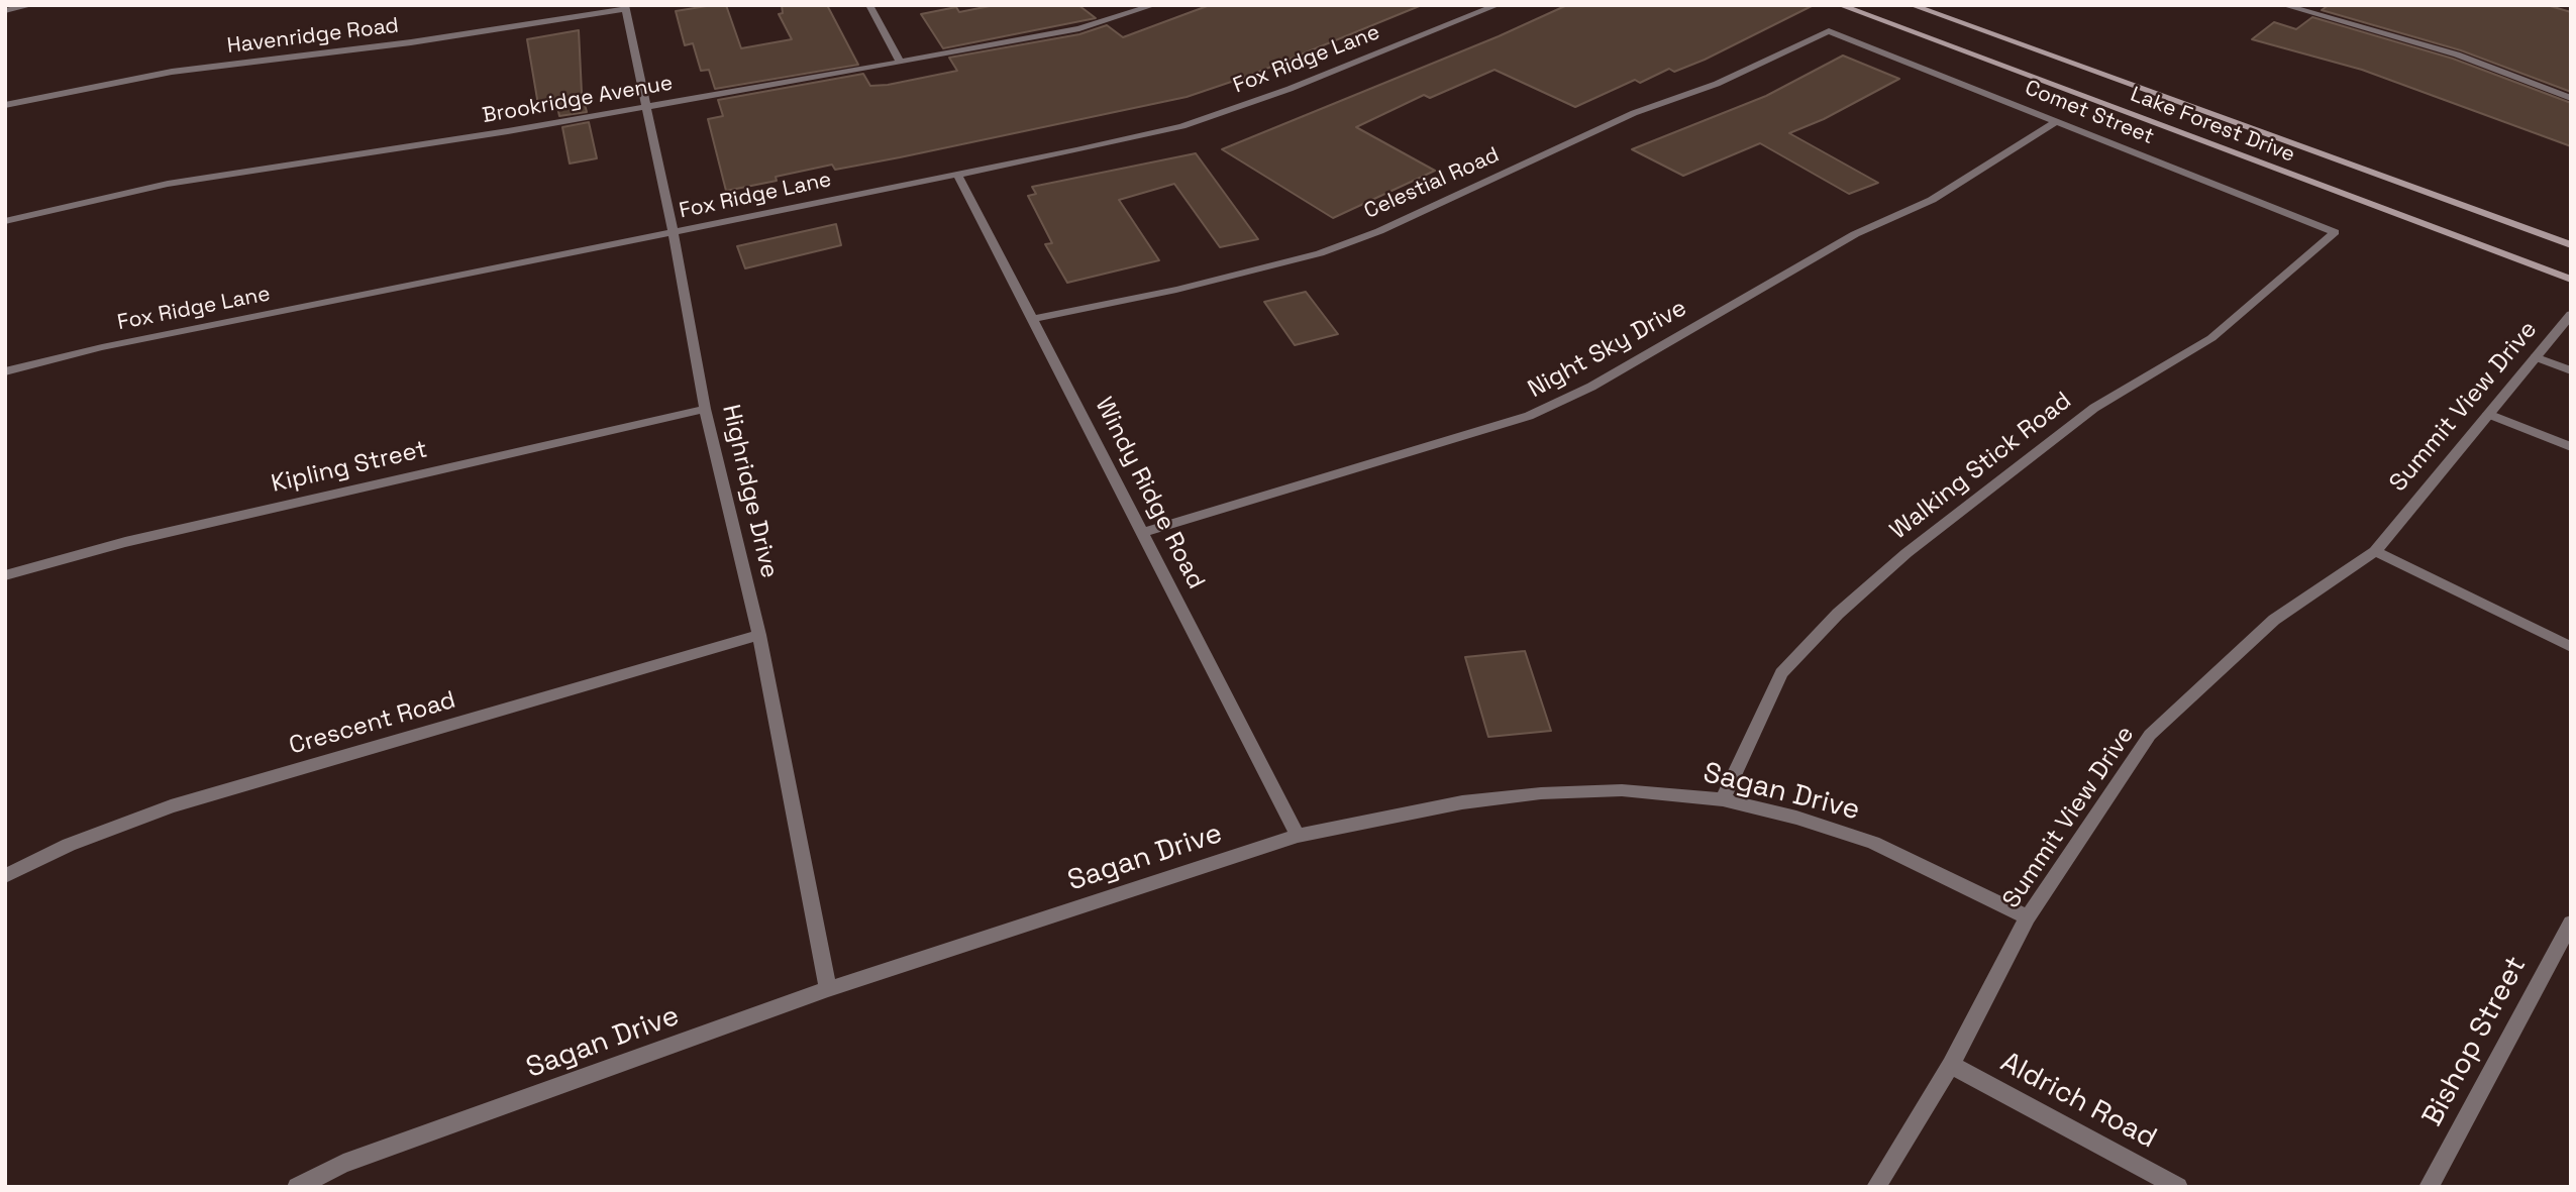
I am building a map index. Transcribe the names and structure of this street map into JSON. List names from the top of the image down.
{
  "streets": {
    "main road": ["Lake Forest Drive"],
    "street": [
      "Havenridge Road",
      "Fox Ridge Lane",
      "Brookridge Avenue",
      "Comet Street",
      "Celestial Road",
      "Night Sky Drive",
      "Summit View Drive",
      "Walking Stick Road",
      "Kipling Street",
      "Highridge Drive",
      "Windy Ridge Road",
      "Crescent Road",
      "Sagan Drive",
      "Bishop Street",
      "Aldrich Road"
    ]
  },
  "crossings": [
    ["Havenridge Road", "Highridge Drive"],
    ["Fox Ridge Lane", "Highridge Drive"],
    ["Fox Ridge Lane", "Windy Ridge Road"],
    ["Brookridge Avenue", "Highridge Drive"],
    ["Comet Street", "Celestial Road"],
    ["Comet Street", "Night Sky Drive"],
    ["Comet Street", "Walking Stick Road"],
    ["Celestial Road", "Windy Ridge Road"],
    ["Night Sky Drive", "Windy Ridge Road"],
    ["Summit View Drive", "Sagan Drive"],
    ["Summit View Drive", "Aldrich Road"],
    ["Walking Stick Road", "Sagan Drive"],
    ["Kipling Street", "Highridge Drive"],
    ["Highridge Drive", "Crescent Road"],
    ["Highridge Drive", "Sagan Drive"],
    ["Windy Ridge Road", "Sagan Drive"]
  ]
}
